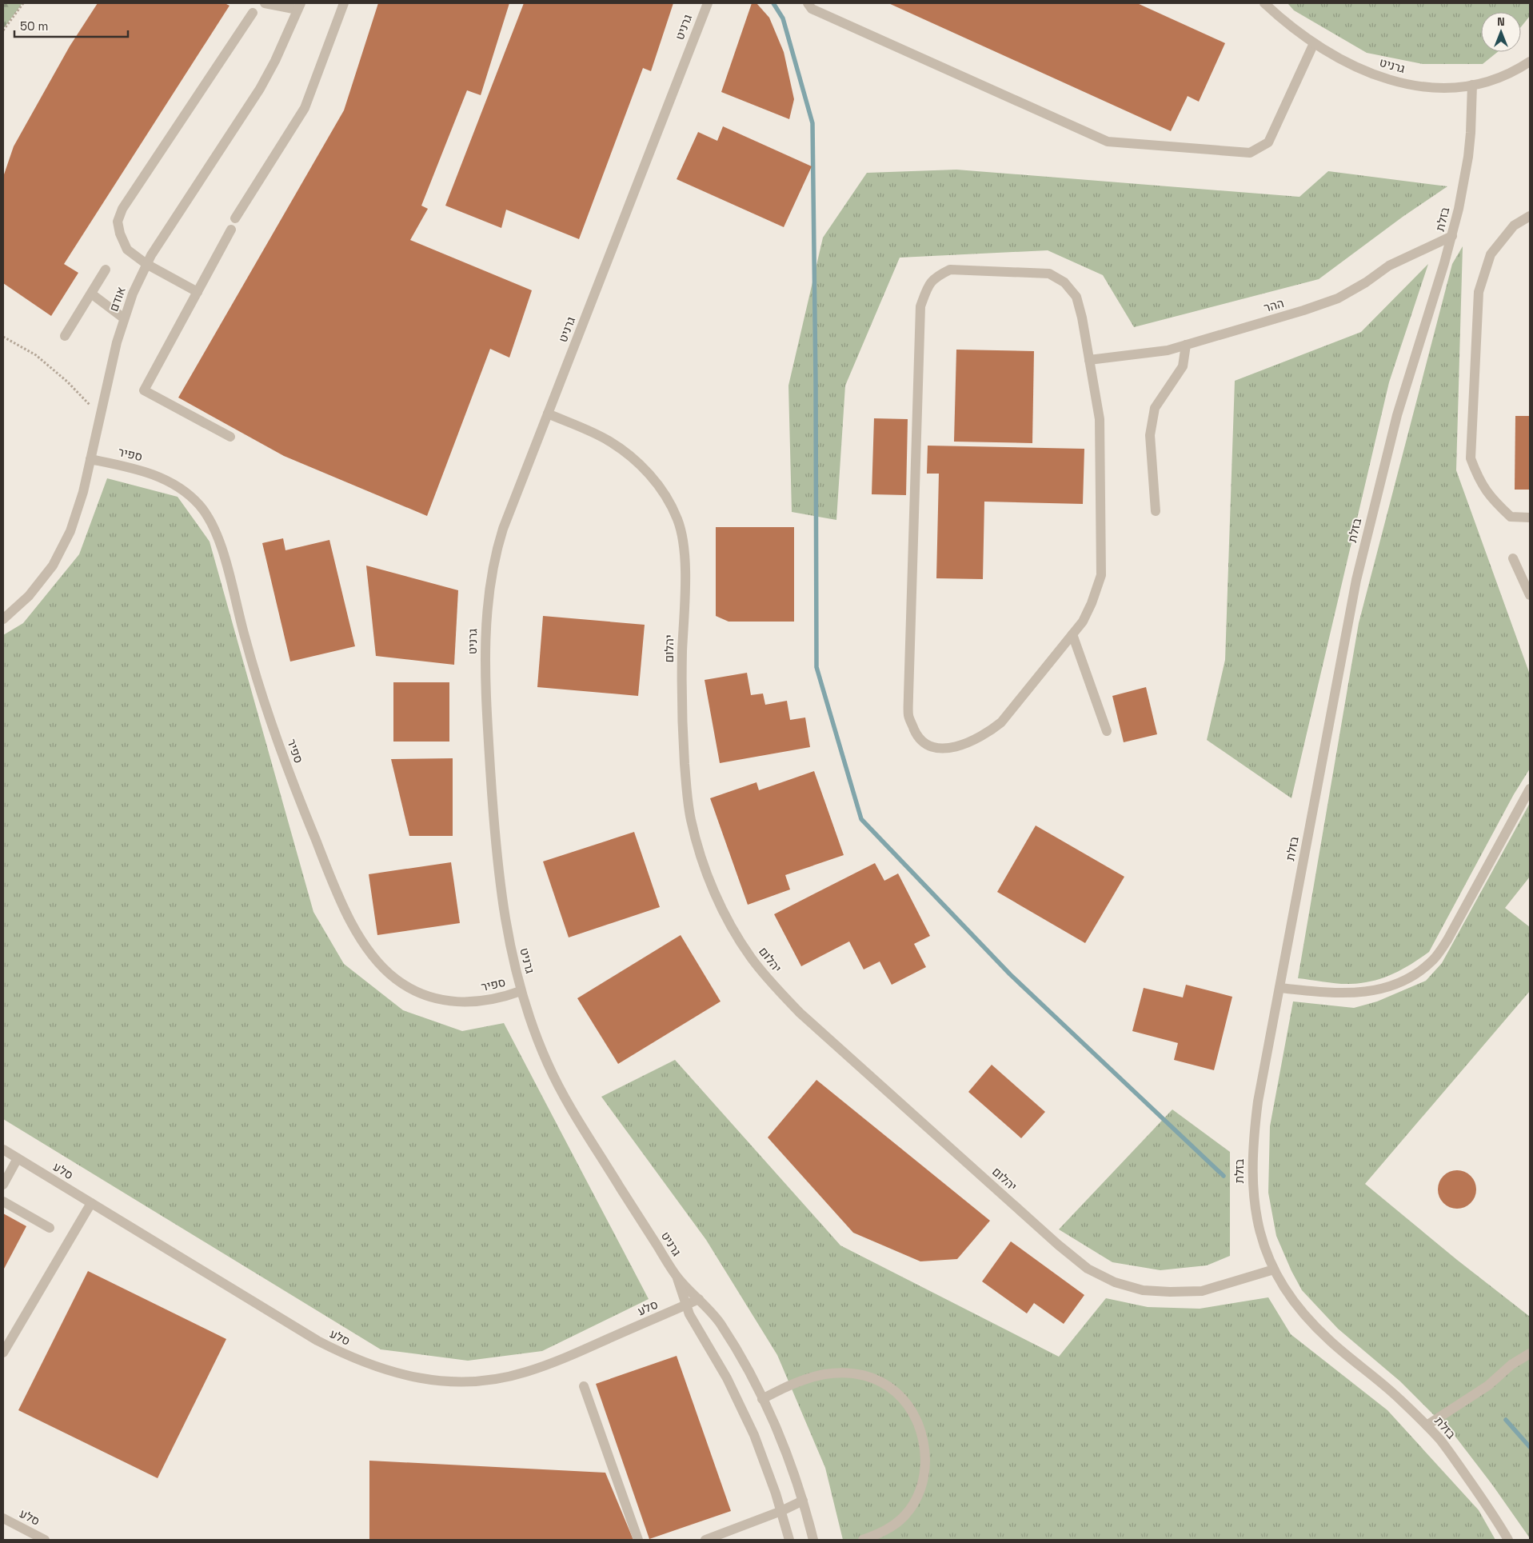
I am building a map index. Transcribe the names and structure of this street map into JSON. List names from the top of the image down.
{
  "streets": {
    "street": [
      "גרניט",
      "בזלת",
      "אודם",
      "ההר",
      "ספיר",
      "יהלום",
      "סלע"
    ]
  },
  "crossings": [
    ["גרניט", "בזלת"],
    ["גרניט", "ספיר"],
    ["גרניט", "יהלום"],
    ["בזלת", "ההר"],
    ["בזלת", "יהלום"],
    ["אודם", "ספיר"]
  ],
  "scale_bar": "50 m",
  "north": "top"
}
